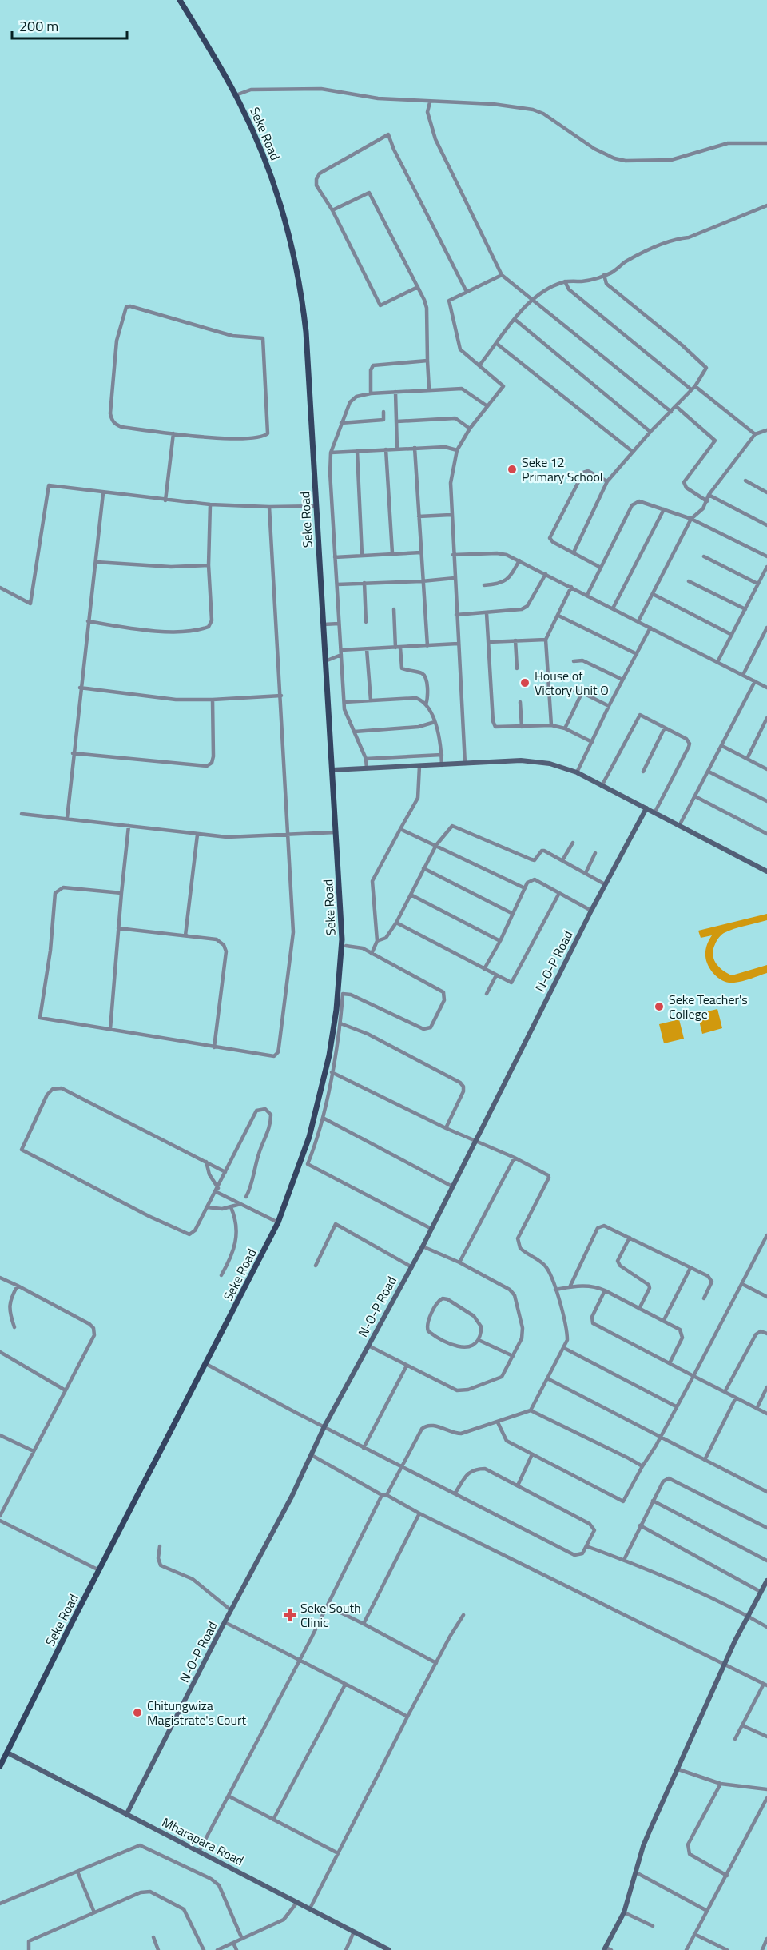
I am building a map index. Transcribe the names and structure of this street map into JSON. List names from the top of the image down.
{
  "streets": {
    "main road": ["Seke Road"],
    "street": ["N-O-P Road", "Mharapara Road"]
  },
  "crossings": [
    ["Seke Road", "Mharapara Road"],
    ["N-O-P Road", "Mharapara Road"]
  ],
  "places": {
    "other": [
      "Seke 12 Primary School",
      "House of Victory Unit O",
      "Seke Teacher's College",
      "Chitungwiza Magistrate's Court"
    ],
    "health": ["Seke South Clinic"]
  },
  "scale_bar": "200 m"
}
